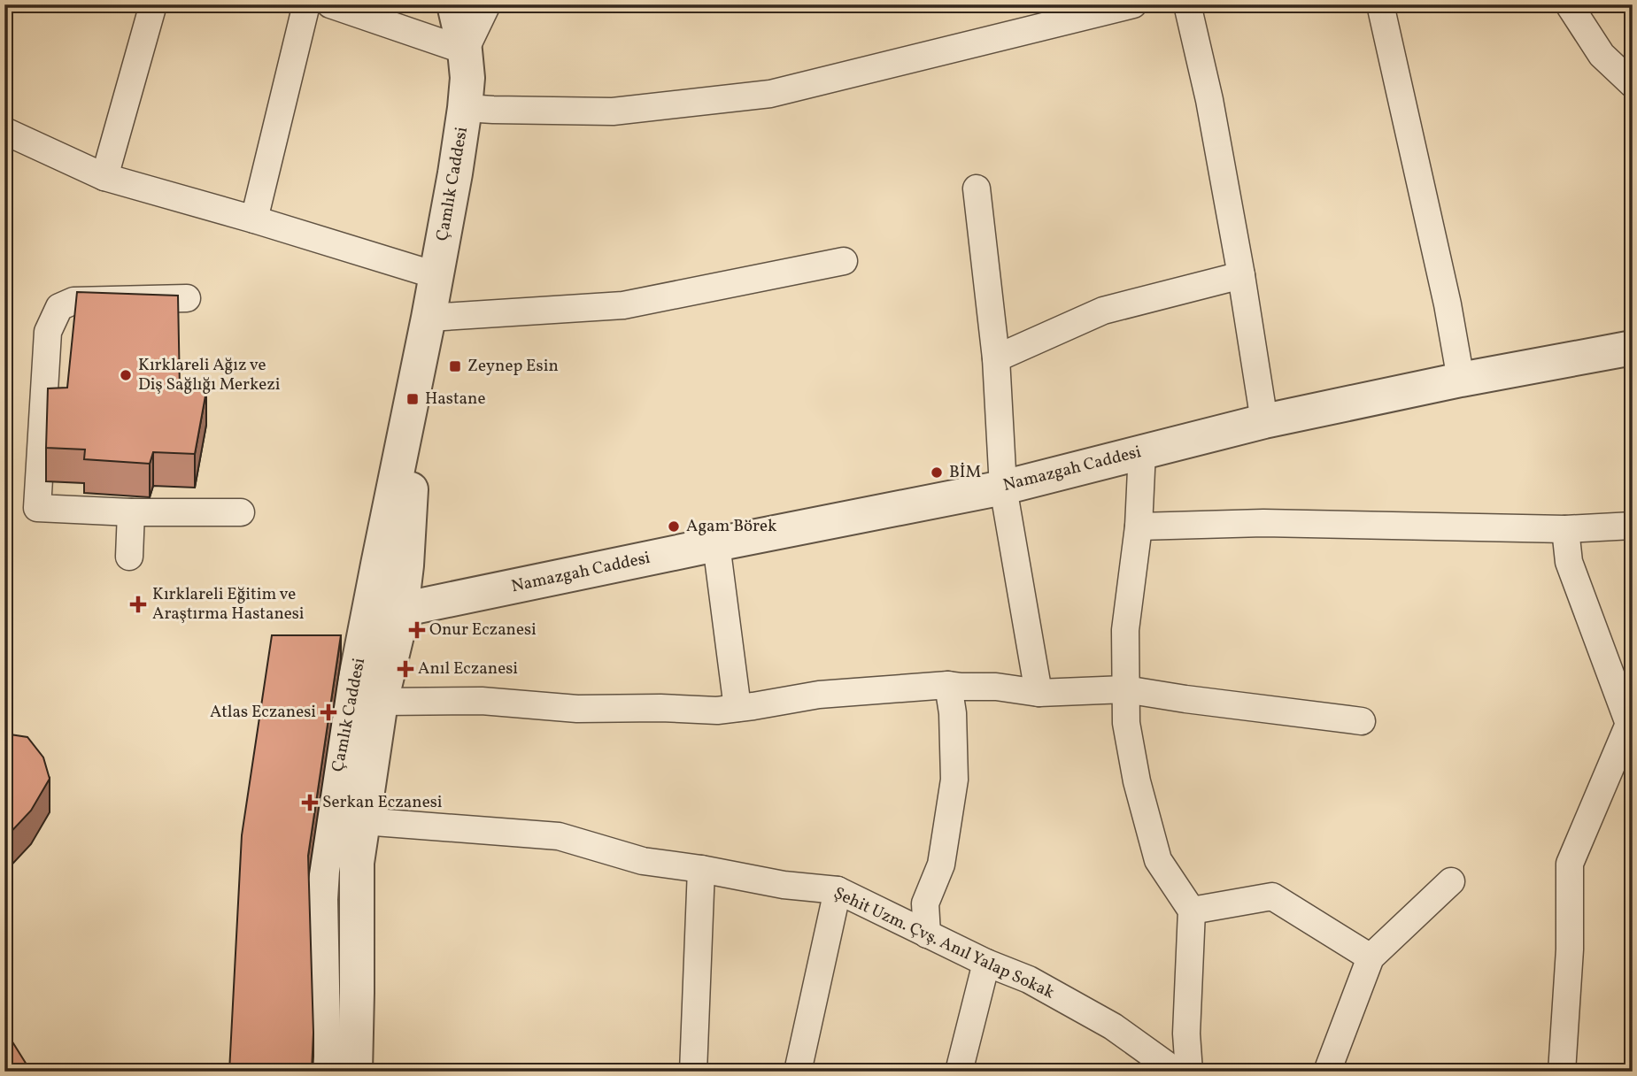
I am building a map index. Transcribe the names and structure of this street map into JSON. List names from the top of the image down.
{
  "streets": {
    "street": ["Çamlık Caddesi", "Namazgah Caddesi", "Şehit Uzm. Çvş. Anıl Yalap Sokak"]
  },
  "crossings": [
    ["Çamlık Caddesi", "Namazgah Caddesi"],
    ["Çamlık Caddesi", "Şehit Uzm. Çvş. Anıl Yalap Sokak"]
  ],
  "places": {
    "transit": ["Zeynep Esin", "Hastane"],
    "other": ["Kırklareli Ağız ve Diş Sağlığı Merkezi", "BİM", "Agam Börek"],
    "health": [
      "Kırklareli Eğitim ve Araştırma Hastanesi",
      "Onur Eczanesi",
      "Anıl Eczanesi",
      "Atlas Eczanesi",
      "Serkan Eczanesi"
    ]
  }
}
